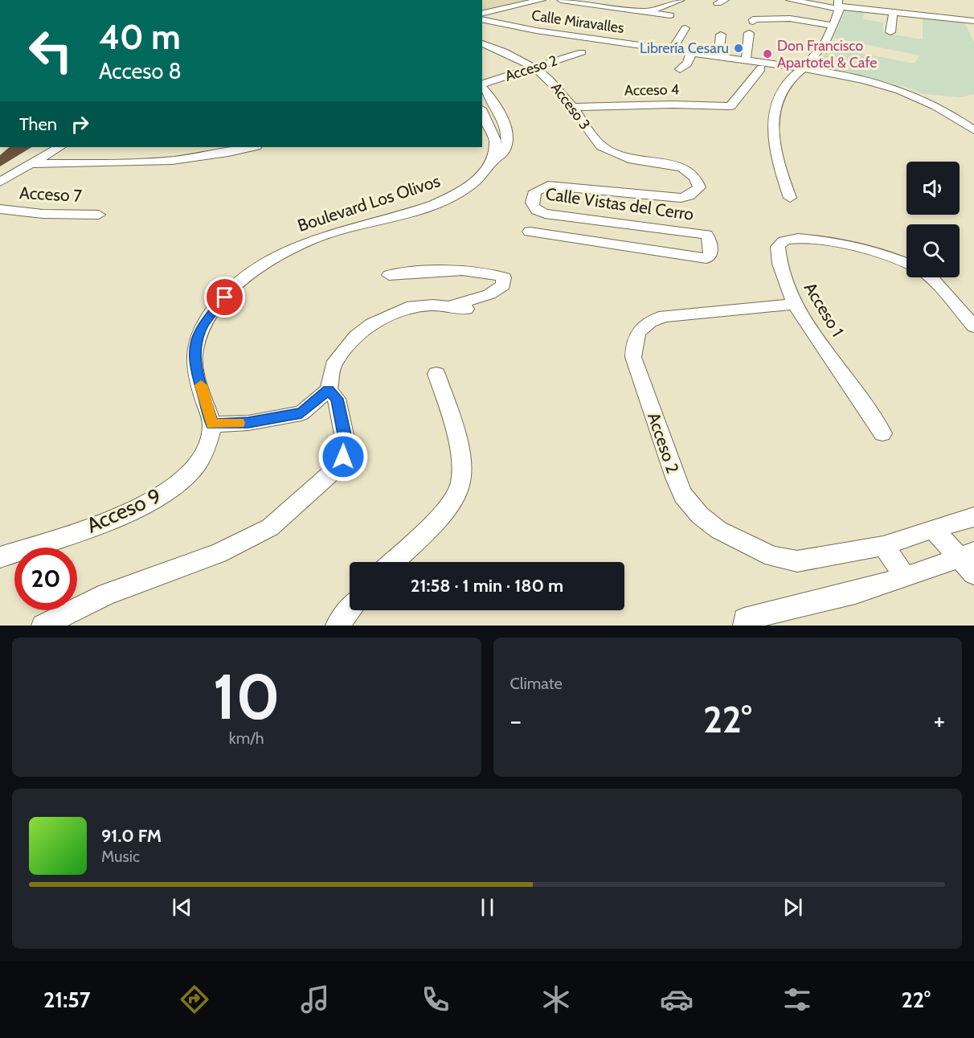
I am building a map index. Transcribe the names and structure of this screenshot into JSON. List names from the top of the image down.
{
  "streets": {
    "street": [
      "Calle Miravalles",
      "Acceso 2",
      "Acceso 4",
      "Acceso 3",
      "Acceso 7",
      "Boulevard Los Olivos",
      "Calle Vistas del Cerro",
      "Acceso 1",
      "Acceso 9"
    ]
  },
  "crossings": [
    ["Acceso 2", "Acceso 3"],
    ["Acceso 2", "Acceso 1"],
    ["Acceso 4", "Acceso 3"],
    ["Acceso 3", "Calle Vistas del Cerro"],
    ["Boulevard Los Olivos", "Acceso 9"]
  ],
  "places": ["Librería Cesaru", "Don Francisco Apartotel & Cafe"],
  "page": {
    "turn": ["40 m", "Acceso 8"],
    "then": "Then",
    "limit": "20",
    "trip": "21:58 · 1 min · 180 m",
    "tile": [
      ["10", "km/h"],
      "Climate"
    ],
    "heat": ["−", "22°", "+"],
    "song": ["91.0 FM", "Music"],
    "tabs": ["21:57", "22°"]
  }
}
